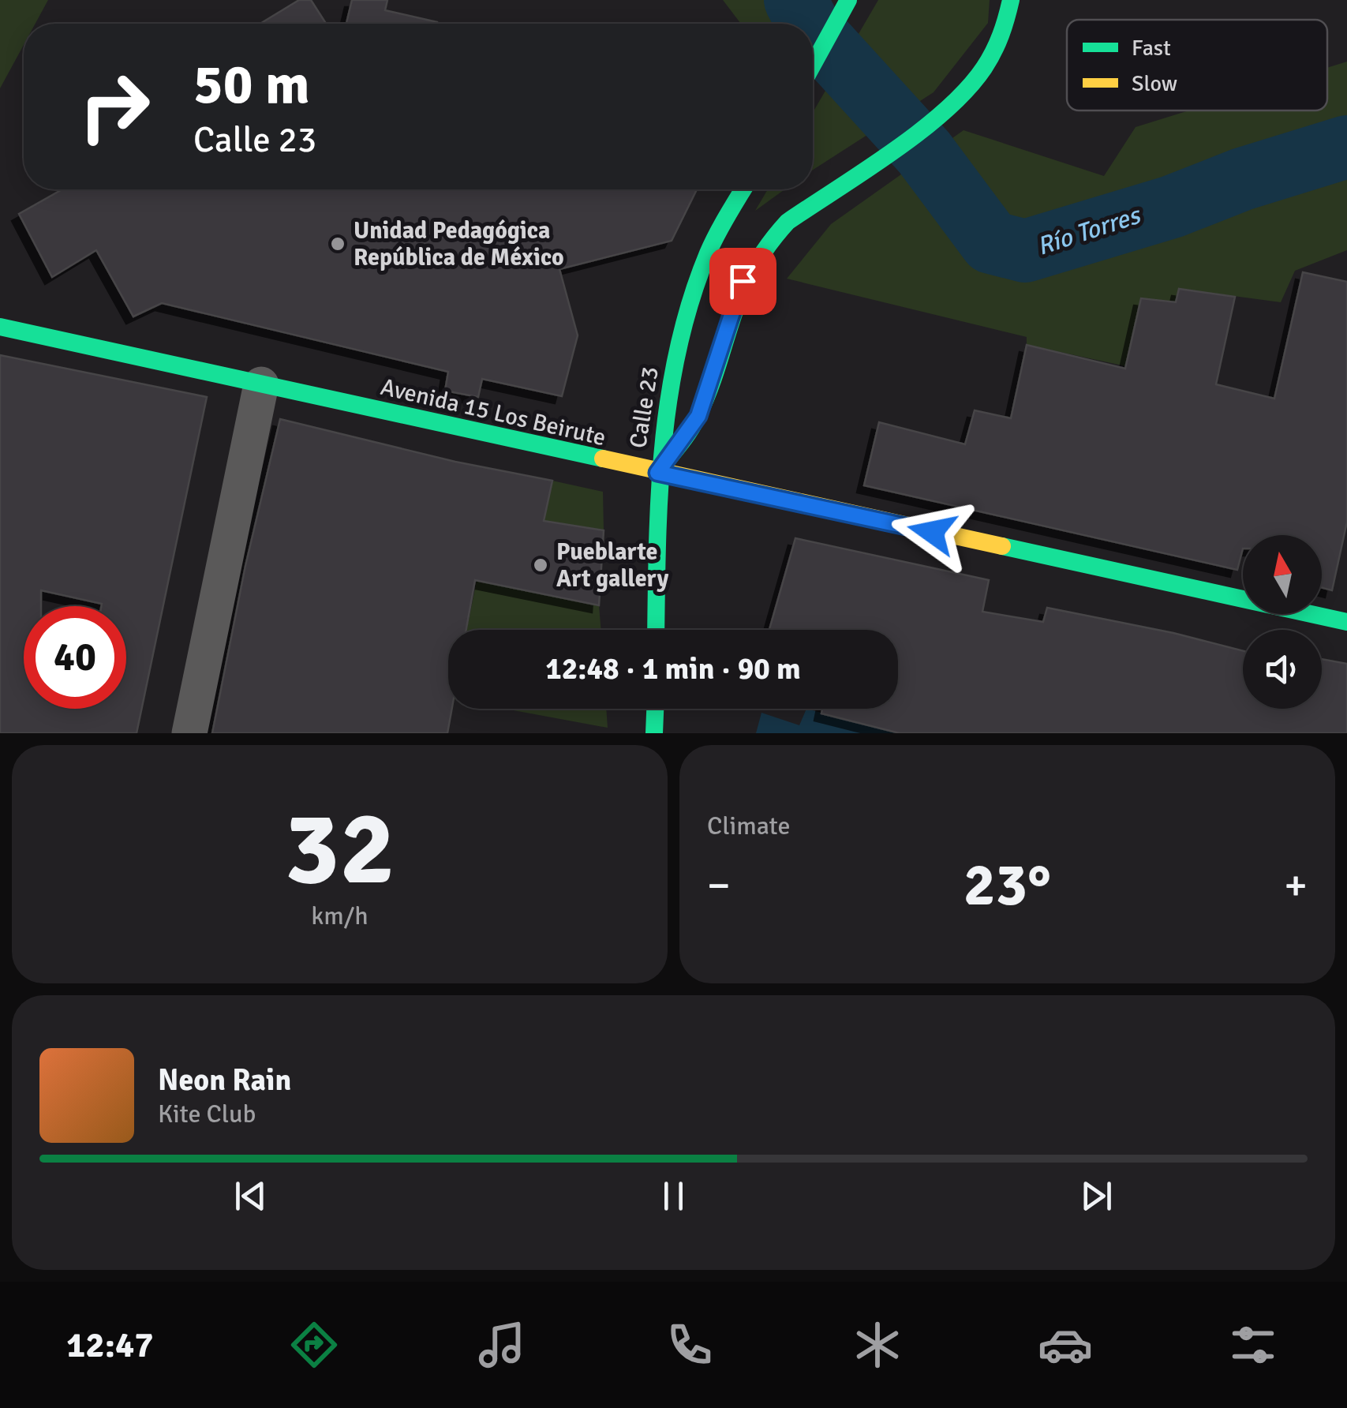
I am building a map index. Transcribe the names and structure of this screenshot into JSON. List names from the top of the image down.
{
  "streets": {
    "street": ["Calle 23", "Avenida 15 Los Beirute"]
  },
  "crossings": [
    ["Calle 23", "Avenida 15 Los Beirute"]
  ],
  "water": ["Río Torres"],
  "places": ["Unidad Pedagógica República de México", "Pueblarte Art gallery"],
  "legend": ["Fast", "Slow"],
  "north": "top",
  "page": {
    "turn": ["50 m", "Calle 23"],
    "limit": "40",
    "trip": "12:48 · 1 min · 90 m",
    "tile": [
      ["32", "km/h"],
      "Climate"
    ],
    "heat": ["−", "23°", "+"],
    "song": ["Neon Rain", "Kite Club"],
    "tabs": "12:47"
  }
}
